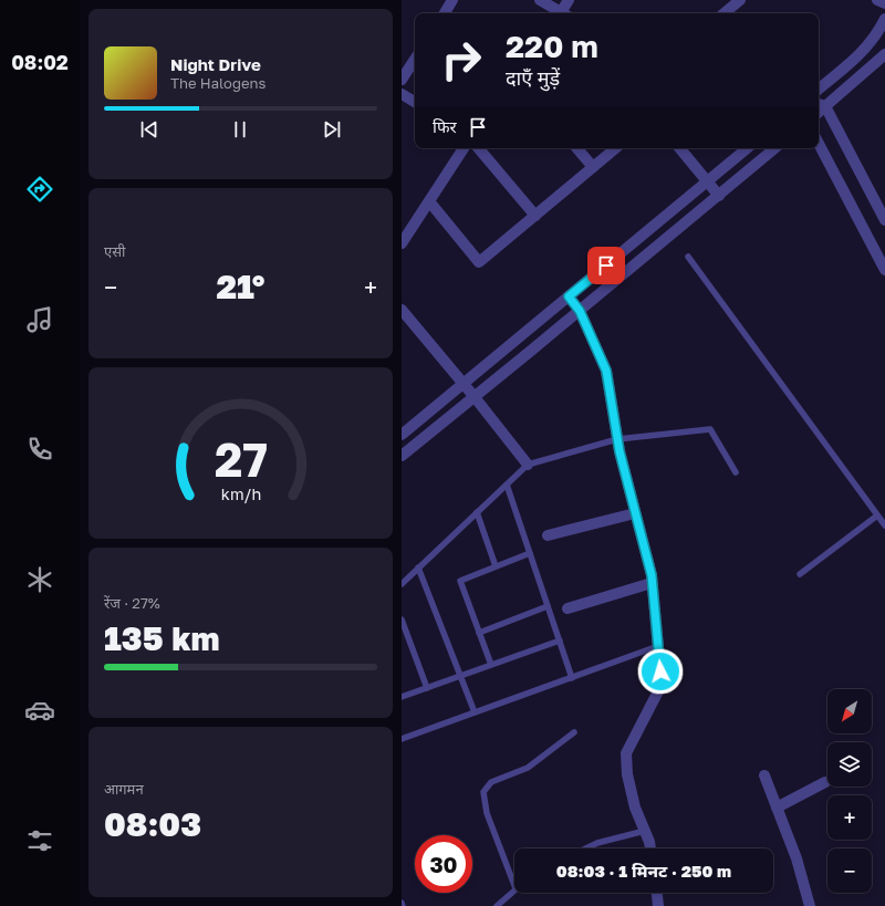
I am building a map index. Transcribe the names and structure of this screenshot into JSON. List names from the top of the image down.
{
  "north": "bottom left",
  "page": {
    "tabs": "08:02",
    "turn": ["220 m", "दाएँ मुड़ें"],
    "song": ["Night Drive", "The Halogens"],
    "then": "फिर",
    "tile": [
      "एसी",
      ["रेंज · 27%", "135 km"],
      ["आगमन", "08:03"]
    ],
    "heat": ["−", "21°", "+"],
    "map_buttons": ["+", "−"],
    "limit": "30",
    "trip": "08:03 · 1 मिनट · 250 m",
    "gauge": ["27", "km/h"]
  }
}
